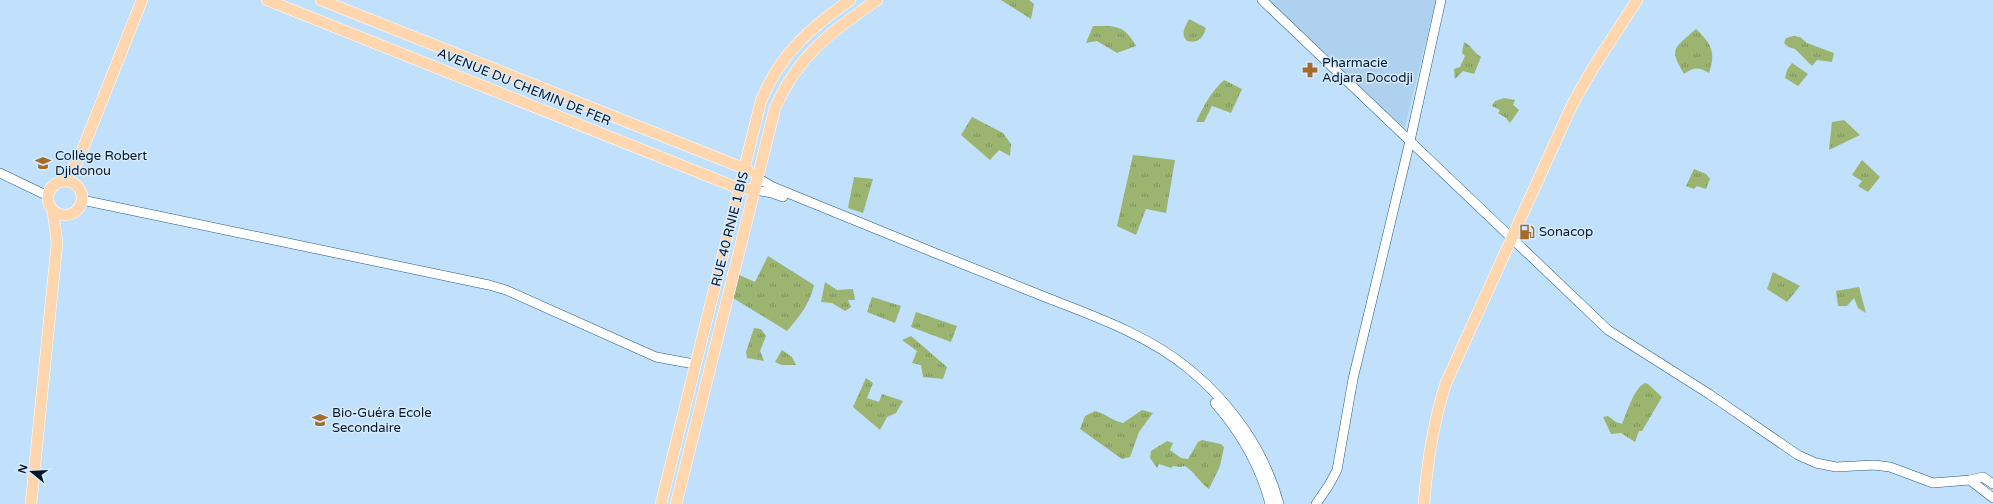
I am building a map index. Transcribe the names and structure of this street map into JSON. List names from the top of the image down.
{
  "streets": {
    "main road": ["AVENUE DU CHEMIN DE FER", "RUE 40 RNIE 1 BIS"]
  },
  "crossings": [
    ["AVENUE DU CHEMIN DE FER", "RUE 40 RNIE 1 BIS"]
  ],
  "places": {
    "pharmacy": ["Pharmacie Adjara Docodji"],
    "school or university": ["Collège Robert Djidonou", "Bio-Guéra Ecole Secondaire"],
    "fuel station": ["Sonacop"]
  },
  "north": "left"
}
